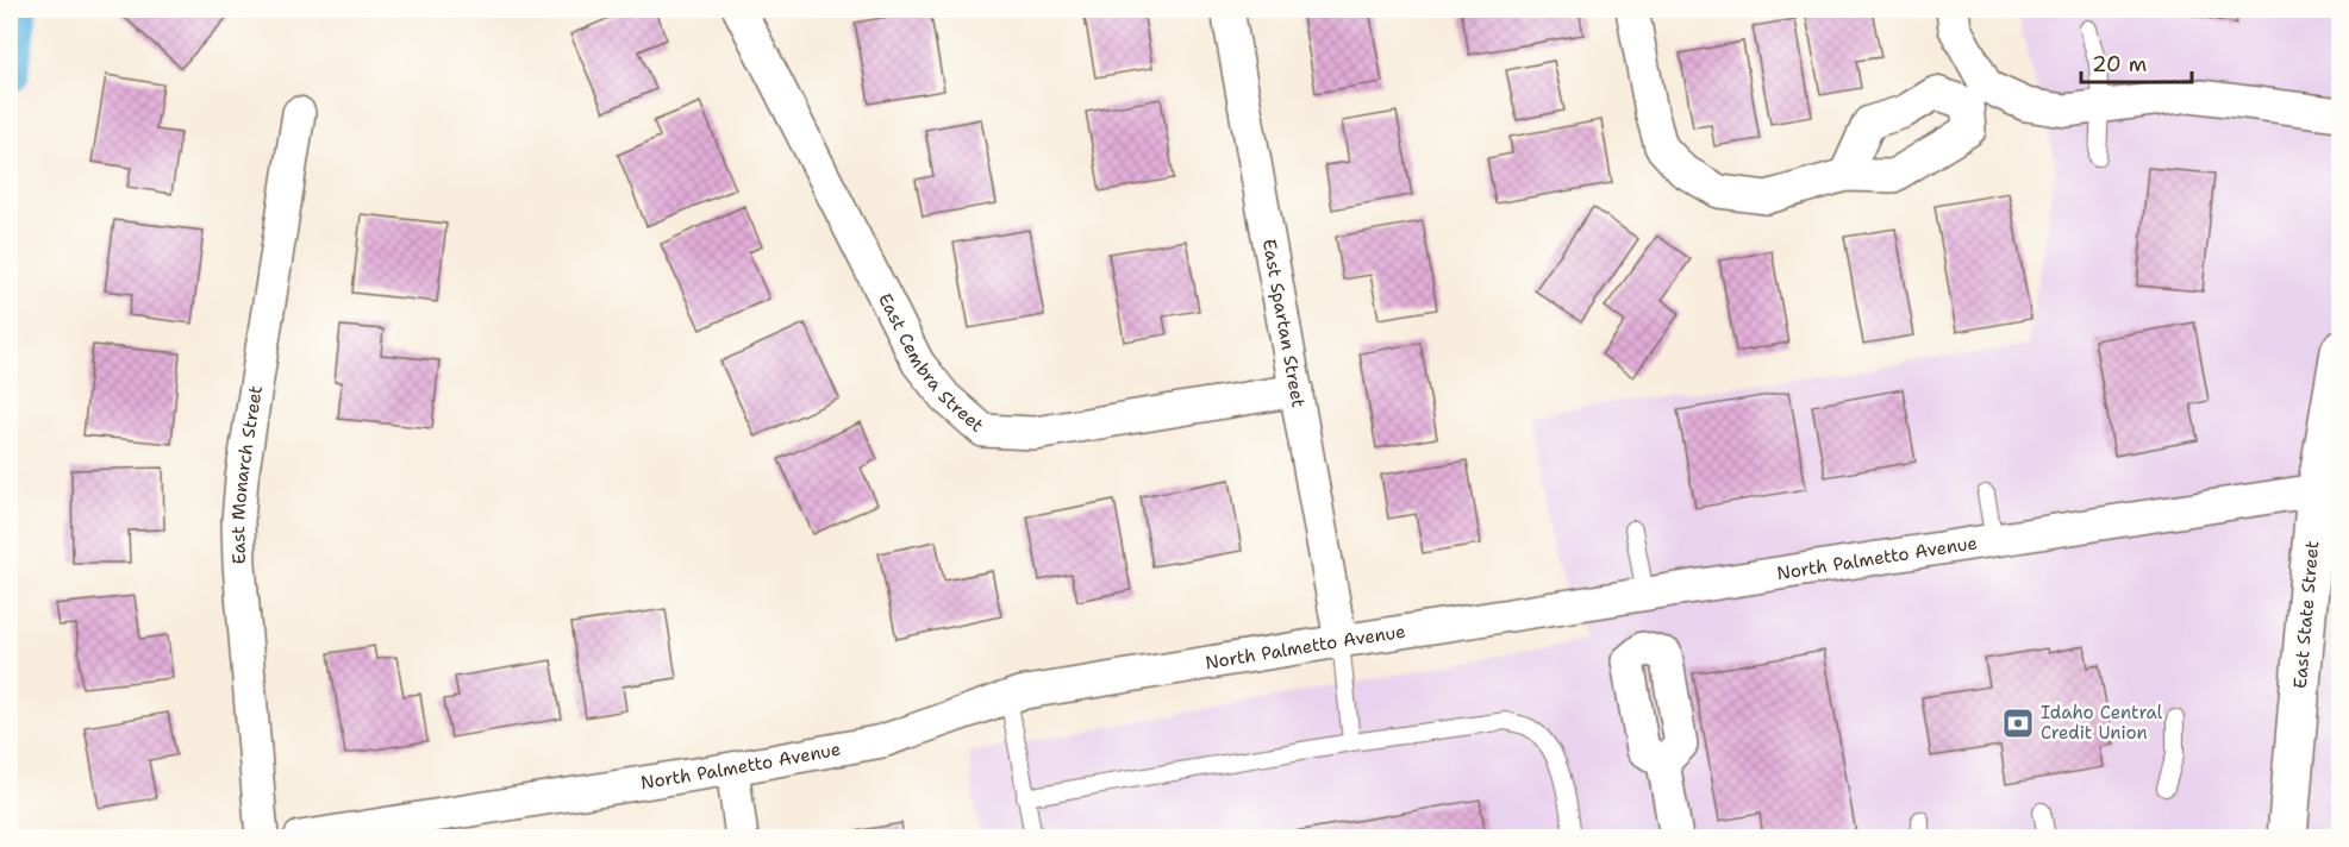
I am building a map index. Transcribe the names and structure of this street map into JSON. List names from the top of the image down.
{
  "streets": {
    "main road": ["East State Street"],
    "street": [
      "East Spartan Street",
      "East Cembra Street",
      "East Monarch Street",
      "North Palmetto Avenue"
    ]
  },
  "crossings": [
    ["East Spartan Street", "East Cembra Street"],
    ["East Spartan Street", "North Palmetto Avenue"],
    ["North Palmetto Avenue", "East State Street"]
  ],
  "places": {
    "bank": ["Idaho Central Credit Union"]
  },
  "scale_bar": "20 m"
}
